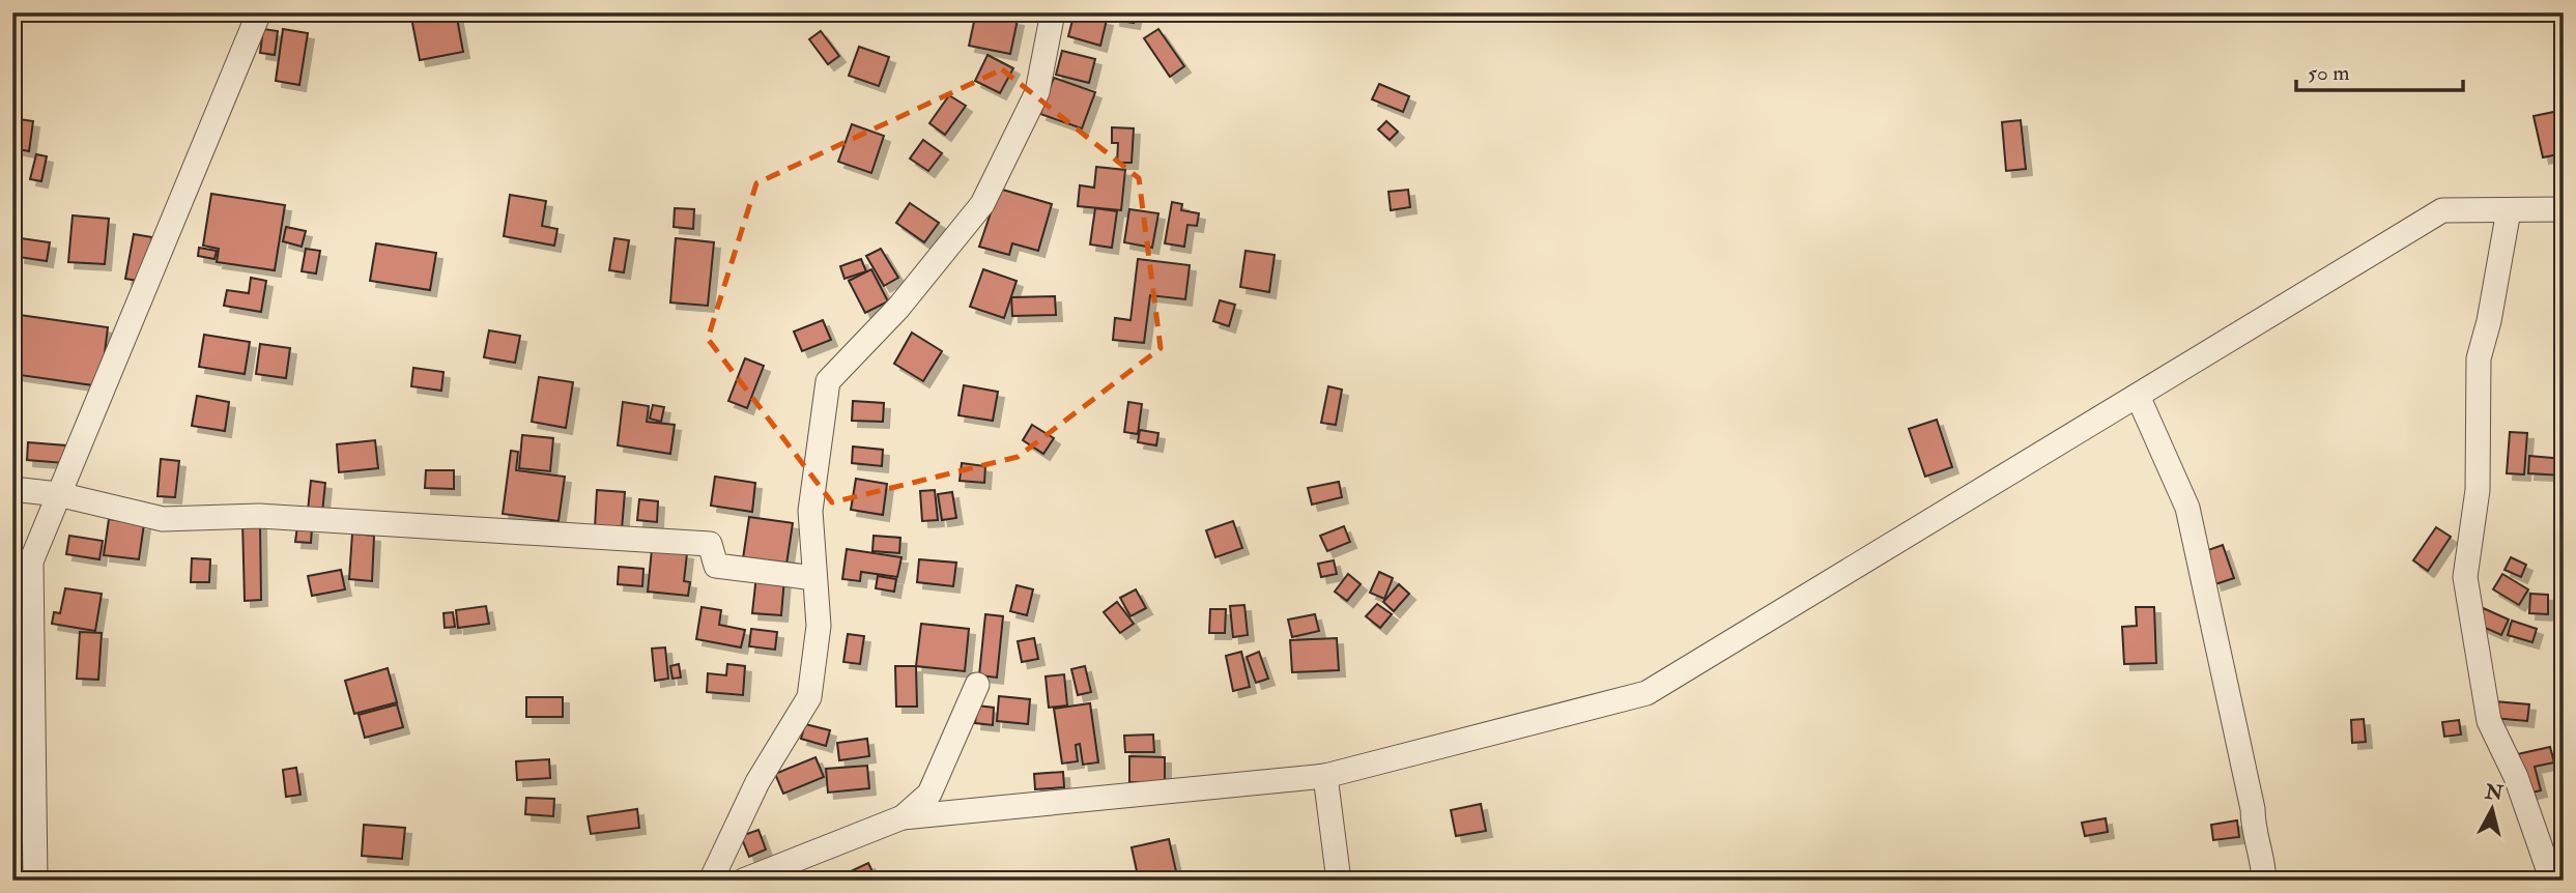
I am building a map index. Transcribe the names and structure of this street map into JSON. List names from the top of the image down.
{
  "scale_bar": "50 m",
  "north": "top"
}
